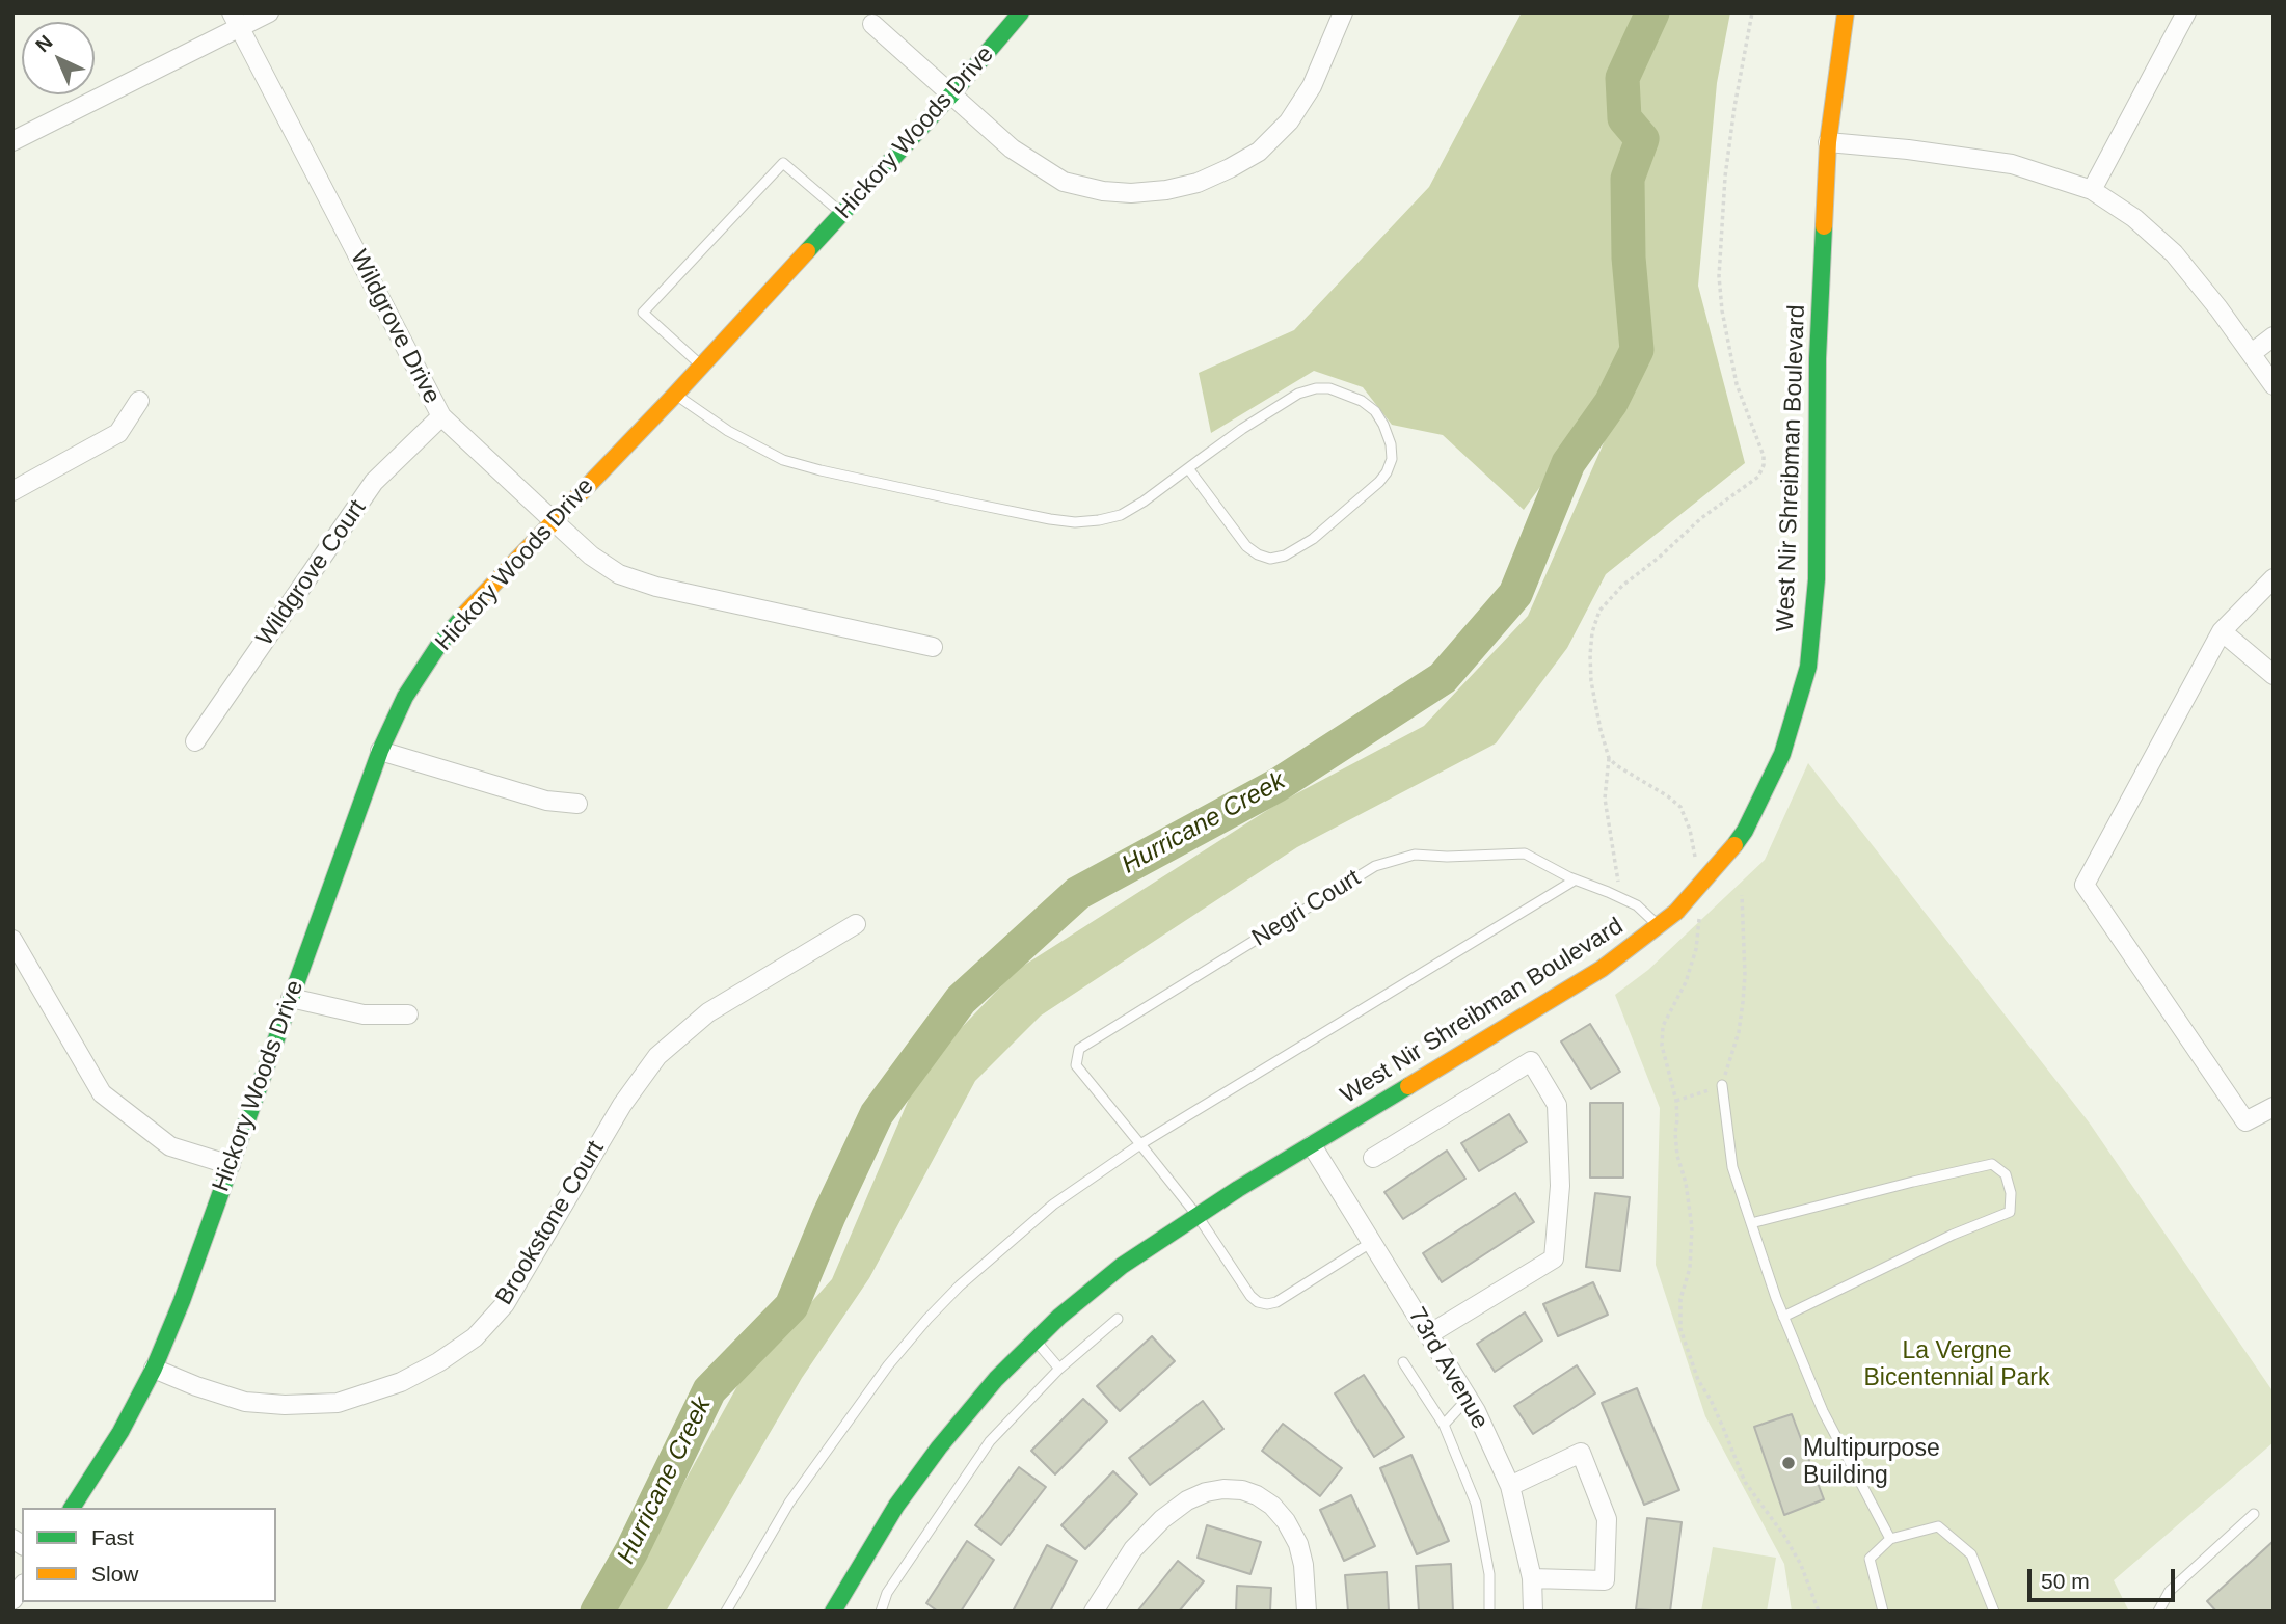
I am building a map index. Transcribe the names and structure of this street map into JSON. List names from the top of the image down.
{
  "streets": {
    "main road": ["Hickory Woods Drive", "West Nir Shreibman Boulevard"],
    "street": [
      "Wildgrove Drive",
      "Wildgrove Court",
      "Brookstone Court",
      "73rd Avenue"
    ],
    "lane": ["Negri Court"]
  },
  "crossings": [
    ["Hickory Woods Drive", "Wildgrove Drive"],
    ["Hickory Woods Drive", "Brookstone Court"],
    ["Wildgrove Drive", "Wildgrove Court"],
    ["West Nir Shreibman Boulevard", "Negri Court"],
    ["West Nir Shreibman Boulevard", "73rd Avenue"],
    ["Negri Court", "73rd Avenue"]
  ],
  "water": ["Hurricane Creek"],
  "parks": ["La Vergne Bicentennial Park"],
  "places": ["Multipurpose Building"],
  "legend": ["Fast", "Slow"],
  "scale_bar": "50 m",
  "north": "top left"
}
